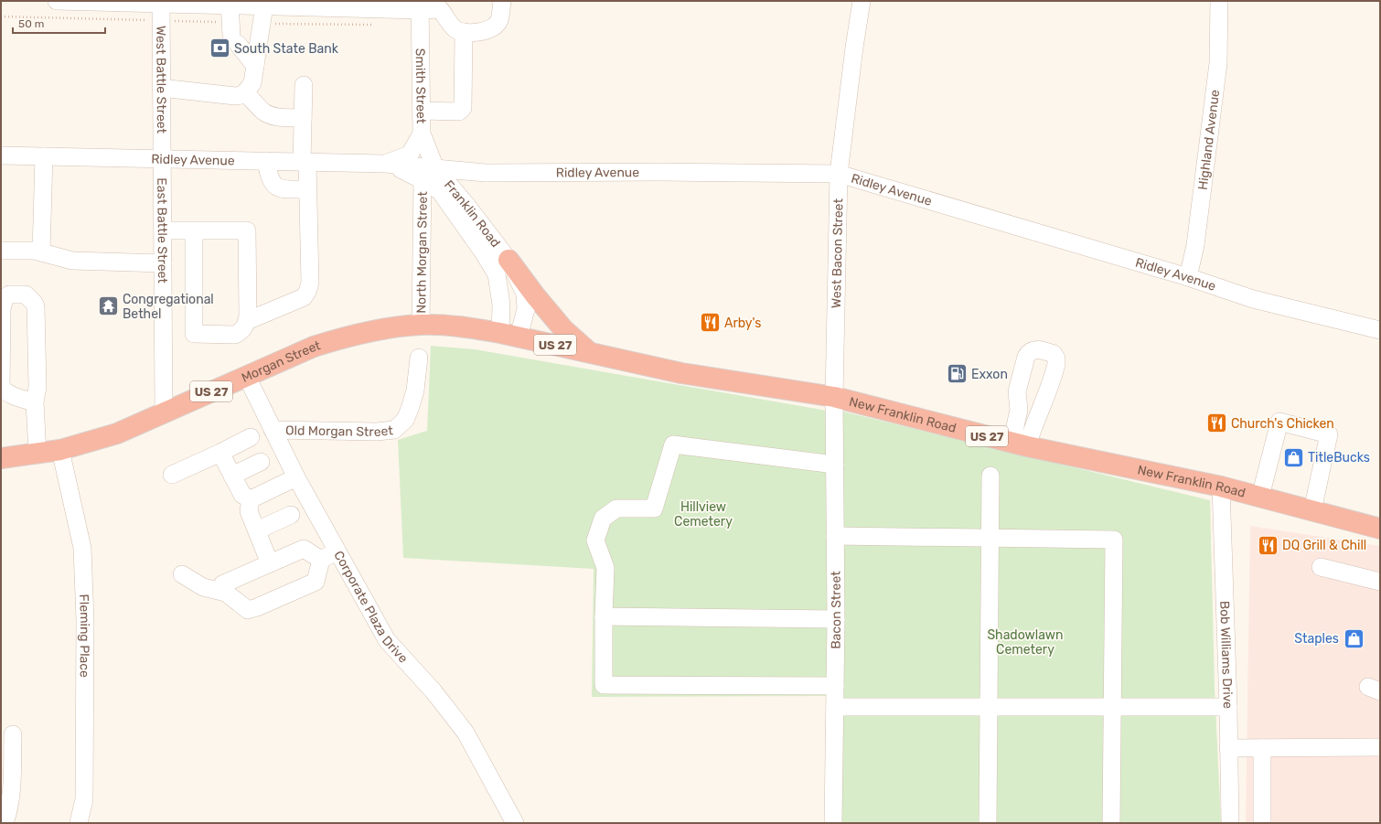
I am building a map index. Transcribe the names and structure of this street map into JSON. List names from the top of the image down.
{
  "streets": {
    "highway": ["US 27", "Morgan Street", "New Franklin Road"],
    "street": [
      "West Battle Street",
      "Smith Street",
      "Highland Avenue",
      "Ridley Avenue",
      "Franklin Road",
      "East Battle Street",
      "North Morgan Street",
      "West Bacon Street",
      "Old Morgan Street",
      "Corporate Plaza Drive",
      "Bacon Street",
      "Fleming Place",
      "Bob Williams Drive"
    ]
  },
  "crossings": [
    ["West Battle Street", "Ridley Avenue"],
    ["West Battle Street", "East Battle Street"],
    ["Smith Street", "Ridley Avenue"],
    ["Smith Street", "Franklin Road"],
    ["Highland Avenue", "Ridley Avenue"],
    ["Ridley Avenue", "Franklin Road"],
    ["Ridley Avenue", "East Battle Street"],
    ["Ridley Avenue", "North Morgan Street"],
    ["Ridley Avenue", "West Bacon Street"],
    ["Franklin Road", "North Morgan Street"],
    ["Franklin Road", "New Franklin Road"],
    ["East Battle Street", "Morgan Street"],
    ["North Morgan Street", "Morgan Street"],
    ["North Morgan Street", "New Franklin Road"],
    ["West Bacon Street", "New Franklin Road"],
    ["West Bacon Street", "Bacon Street"],
    ["Morgan Street", "New Franklin Road"],
    ["Morgan Street", "Corporate Plaza Drive"],
    ["Morgan Street", "Fleming Place"],
    ["New Franklin Road", "Bacon Street"],
    ["New Franklin Road", "Bob Williams Drive"],
    ["Old Morgan Street", "Corporate Plaza Drive"]
  ],
  "parks": ["Hillview Cemetery", "Shadowlawn Cemetery"],
  "places": {
    "bank": ["South State Bank"],
    "temple": ["Congregational Bethel"],
    "restaurant": ["Arby's", "Church's Chicken", "DQ Grill & Chill"],
    "fuel station": ["Exxon"],
    "shop": ["TitleBucks", "Staples"]
  },
  "scale_bar": "50 m"
}
